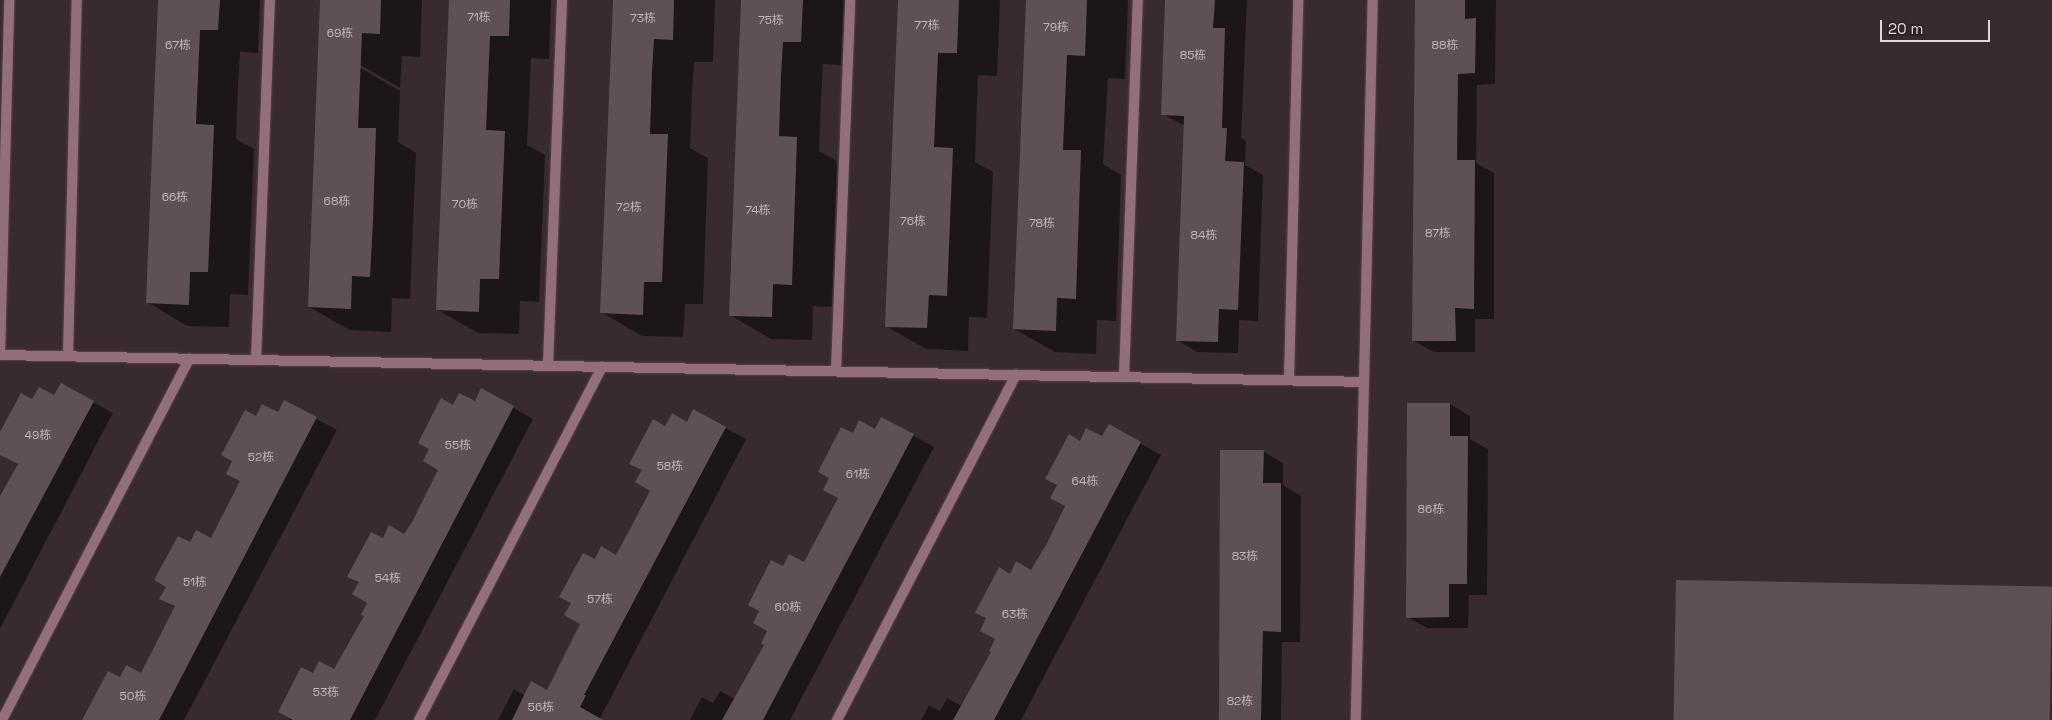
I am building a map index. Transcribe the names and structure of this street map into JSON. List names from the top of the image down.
{
  "house_numbers": [
    "71栋",
    "73栋",
    "75栋",
    "77栋",
    "79栋",
    "69栋",
    "67栋",
    "88栋",
    "85栋",
    "66栋",
    "68栋",
    "70栋",
    "72栋",
    "74栋",
    "76栋",
    "78栋",
    "87栋",
    "84栋",
    "49栋",
    "55栋",
    "52栋",
    "58栋",
    "61栋",
    "64栋",
    "86栋",
    "83栋",
    "54栋",
    "51栋",
    "57栋",
    "60栋",
    "63栋",
    "53栋",
    "50栋",
    "82栋",
    "56栋"
  ],
  "scale_bar": "20 m"
}
